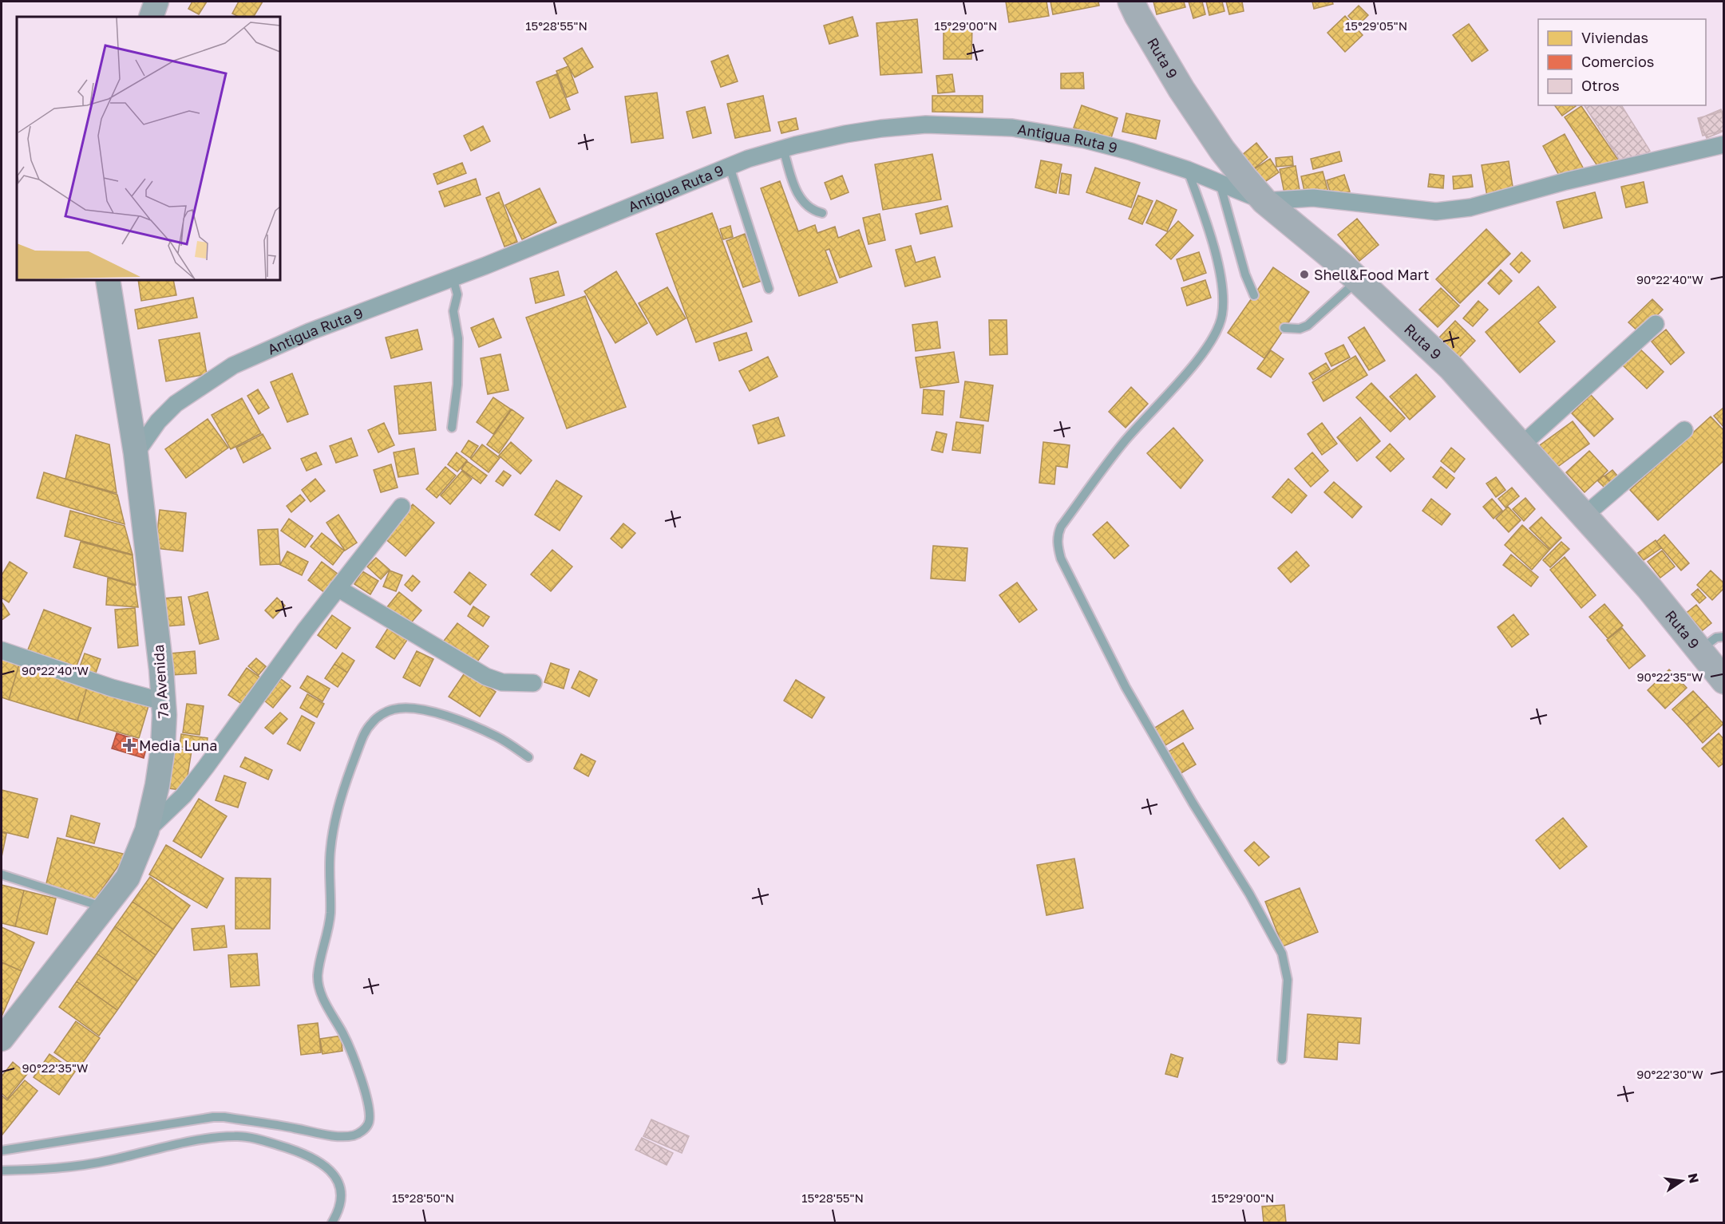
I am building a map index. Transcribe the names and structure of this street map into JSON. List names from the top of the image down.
{
  "streets": {
    "main road": ["Ruta 9", "7ª Avenida"],
    "street": ["Antigua Ruta 9"]
  },
  "crossings": [
    ["Ruta 9", "Antigua Ruta 9"],
    ["Antigua Ruta 9", "7ª Avenida"]
  ],
  "places": {
    "other": ["Shell&Food Mart"],
    "health": ["Media Luna"]
  },
  "legend": ["Viviendas", "Comercios", "Otros"],
  "north": "right",
  "coordinates": [
    "15°28'55\"N",
    "15°29'00\"N",
    "15°29'05\"N",
    "90°22'40\"W",
    "90°22'35\"W",
    "90°22'30\"W",
    "15°28'50\"N"
  ]
}
